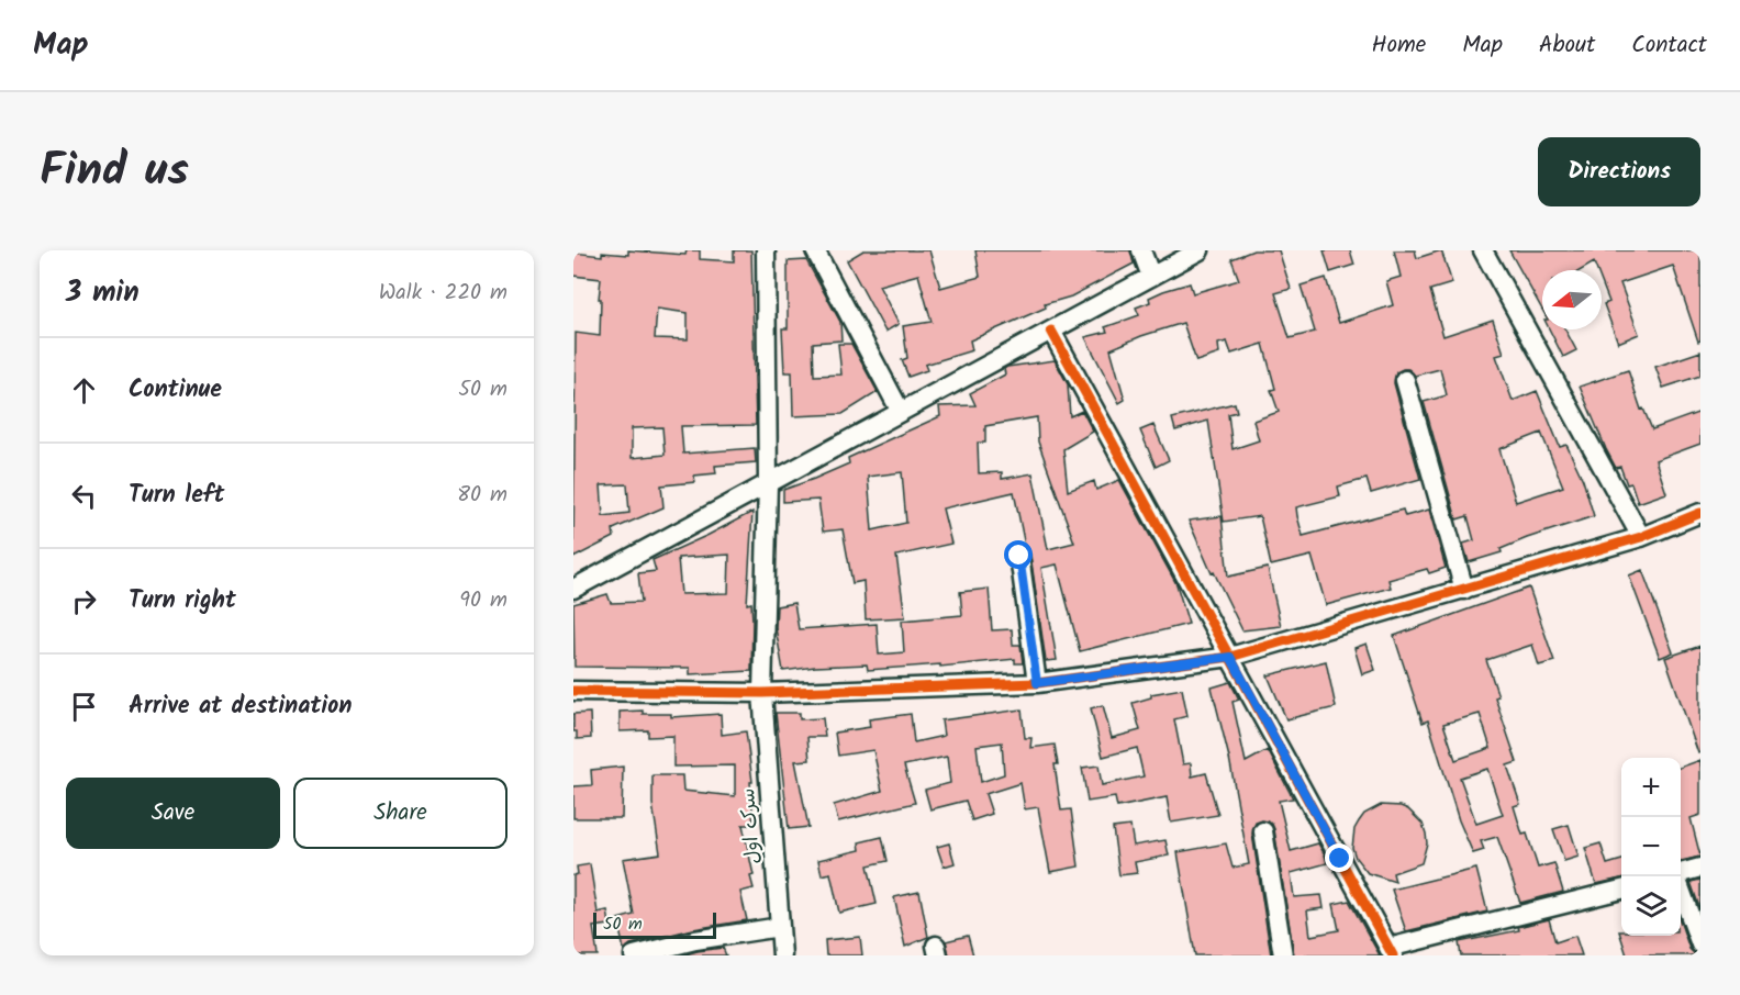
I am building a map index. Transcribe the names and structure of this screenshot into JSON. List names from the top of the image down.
{
  "streets": {
    "street": ["سرک اول"]
  },
  "scale_bar": "50 m",
  "north": "left",
  "page": {
    "header": "Map",
    "nav": [
      "Home",
      "Map",
      "About",
      "Contact"
    ],
    "title": "Find us",
    "buttons": [
      "Directions",
      ["Save", "Share"]
    ],
    "heading": ["3 min", "Walk · 220 m"],
    "list": [
      ["Continue", "50 m"],
      ["Turn left", "80 m"],
      ["Turn right", "90 m"],
      "Arrive at destination"
    ],
    "map_buttons": ["+", "−"],
    "scale": "50 m"
  }
}
